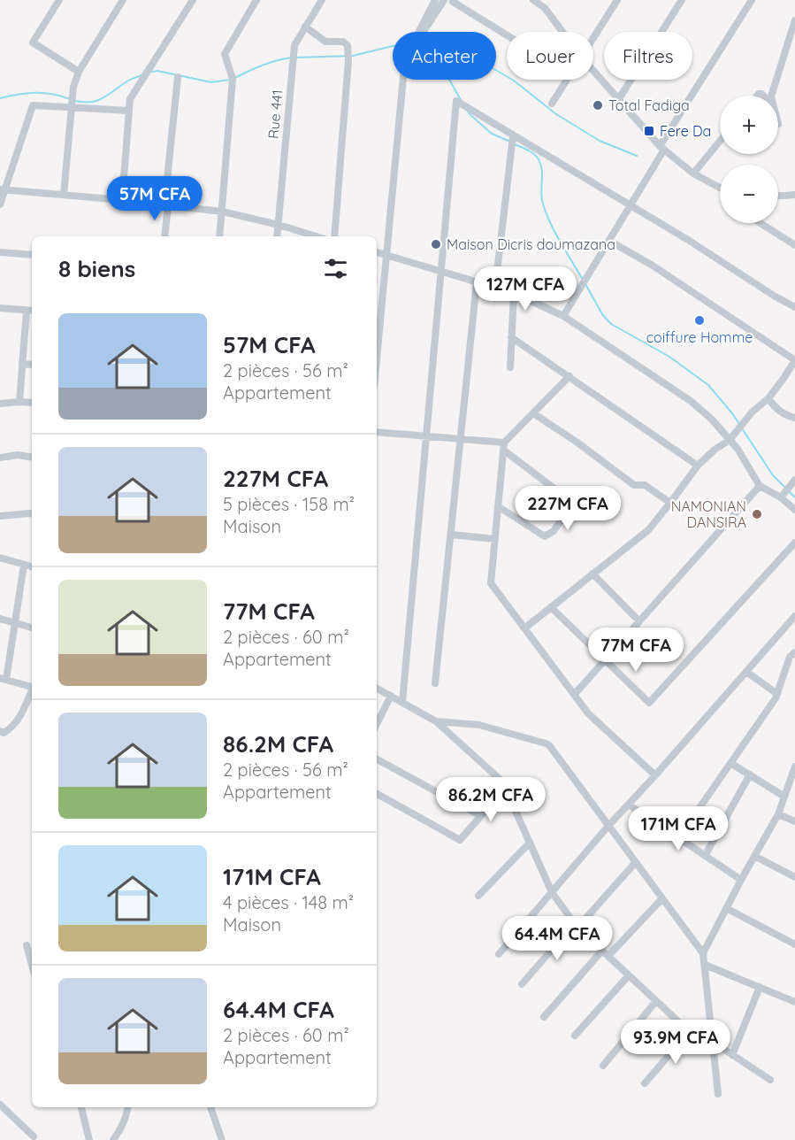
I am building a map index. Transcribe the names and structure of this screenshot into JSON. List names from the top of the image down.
{
  "streets": {
    "street": ["Rue 441"]
  },
  "places": {
    "other": [
      "Total Fadiga",
      "Maison Dicris doumazana",
      "coiffure Homme",
      "NAMONIAN DANSIRA"
    ],
    "transit": ["Fere Da"]
  },
  "page": {
    "chip": ["Acheter", "Louer", "Filtres"],
    "map_buttons": ["+", "−"],
    "price": [
      "57M CFA",
      "127M CFA",
      "227M CFA",
      "77M CFA",
      "86.2M CFA",
      "171M CFA",
      "64.4M CFA",
      "93.9M CFA"
    ],
    "heading": "8 biens",
    "list": [
      {
        "name": "57M CFA",
        "note": "2 pièces · 56 m² · Appartement"
      },
      {
        "name": "227M CFA",
        "note": "5 pièces · 158 m² · Maison"
      },
      {
        "name": "77M CFA",
        "note": "2 pièces · 60 m² · Appartement"
      },
      {
        "name": "86.2M CFA",
        "note": "2 pièces · 56 m² · Appartement"
      },
      {
        "name": "171M CFA",
        "note": "4 pièces · 148 m² · Maison"
      },
      {
        "name": "64.4M CFA",
        "note": "2 pièces · 60 m² · Appartement"
      }
    ]
  }
}
